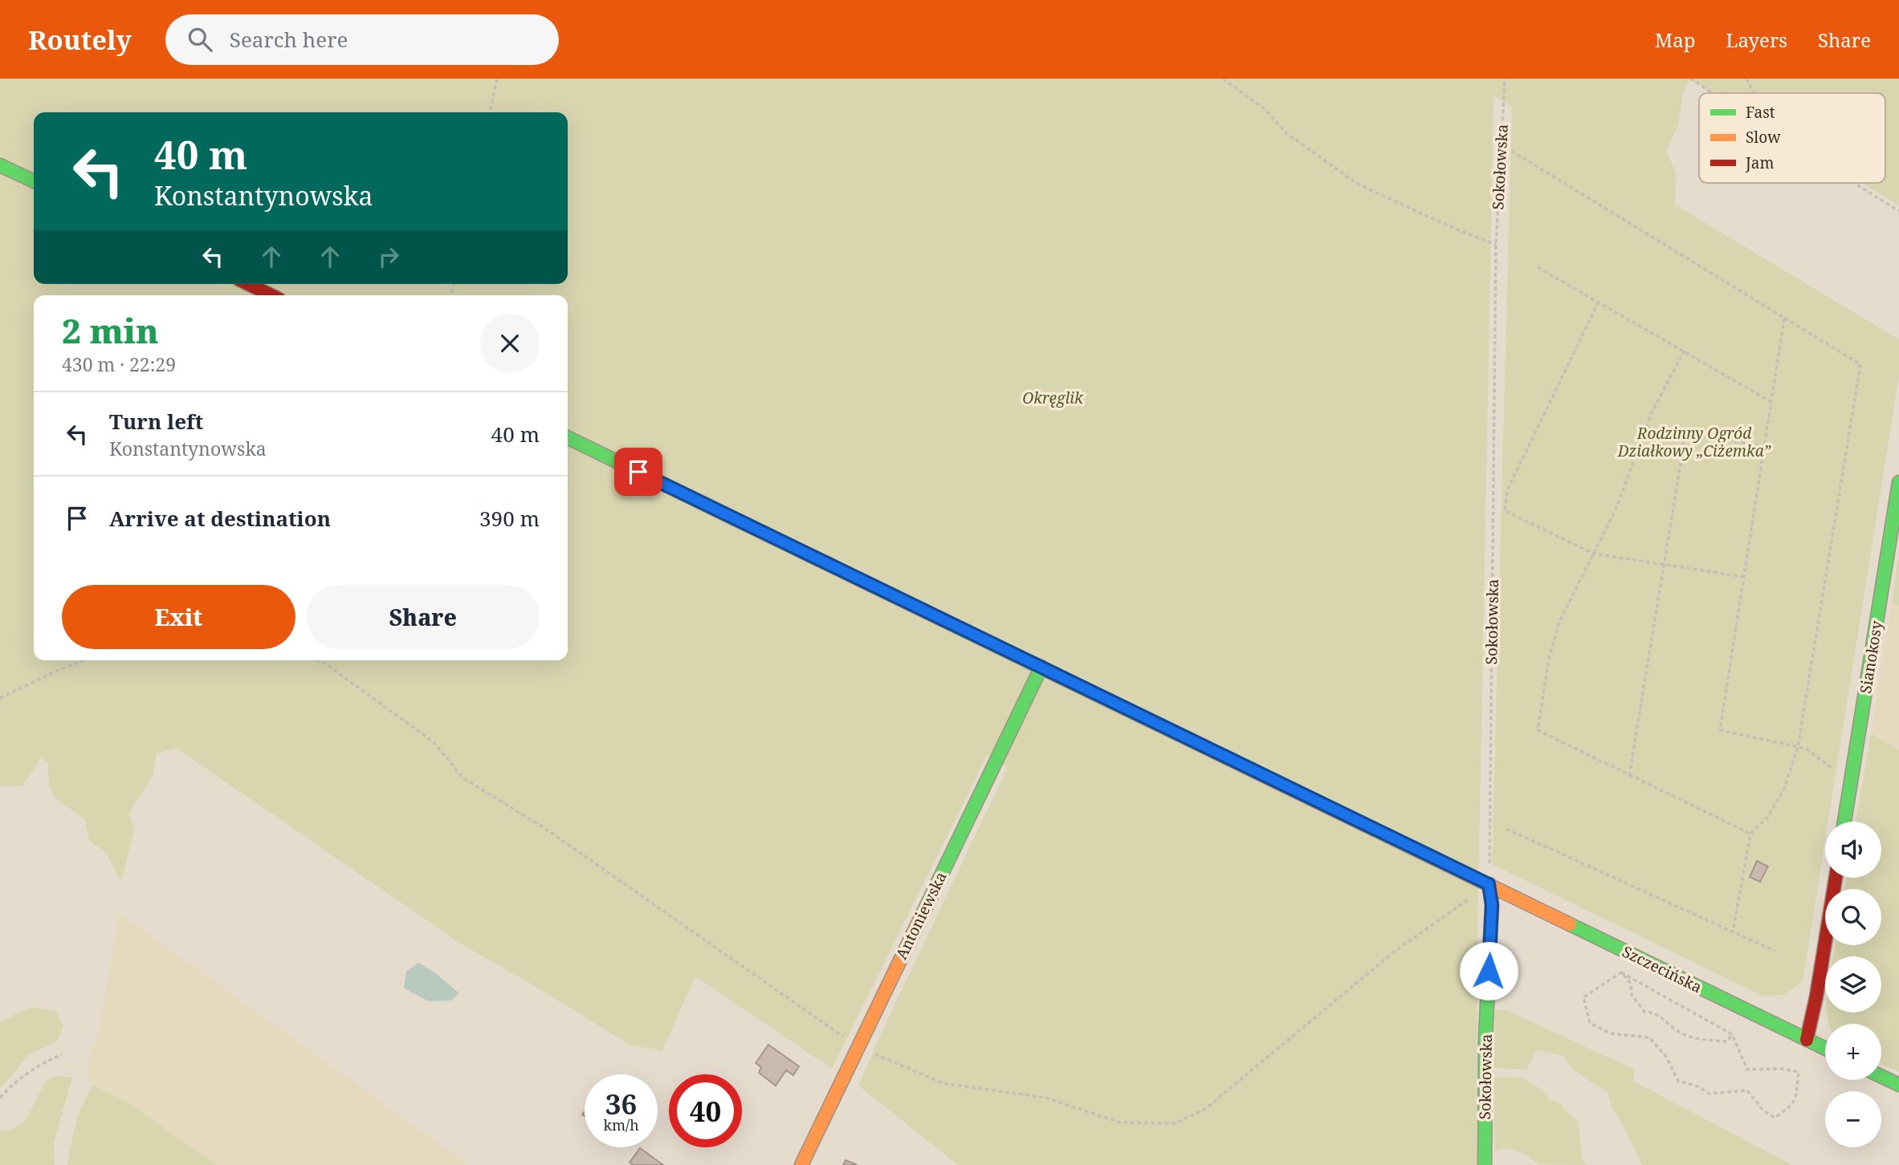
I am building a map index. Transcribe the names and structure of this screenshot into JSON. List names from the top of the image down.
{
  "streets": {
    "main road": [
      "Sokołowska",
      "Sianokosy",
      "Antoniewska",
      "Szczecińska"
    ]
  },
  "crossings": [
    ["Sokołowska", "Szczecińska"],
    ["Antoniewska", "Szczecińska"]
  ],
  "parks": ["Okręglik", "Rodzinny Ogród Działkowy „Ciżemka”"],
  "legend": ["Fast", "Slow", "Jam"],
  "page": {
    "header": "Routely",
    "search": "Search here",
    "nav": ["Map", "Layers", "Share"],
    "turn": ["40 m", "Konstantynowska"],
    "heading": ["2 min", "430 m · 22:29"],
    "list": [
      {
        "name": "Turn left",
        "note": "Konstantynowska",
        "value": "40 m"
      },
      {
        "name": "Arrive at destination",
        "value": "390 m"
      }
    ],
    "buttons": ["Exit", "Share"],
    "map_buttons": ["+", "−"],
    "speed": "36 km/h",
    "limit": "40"
  }
}
